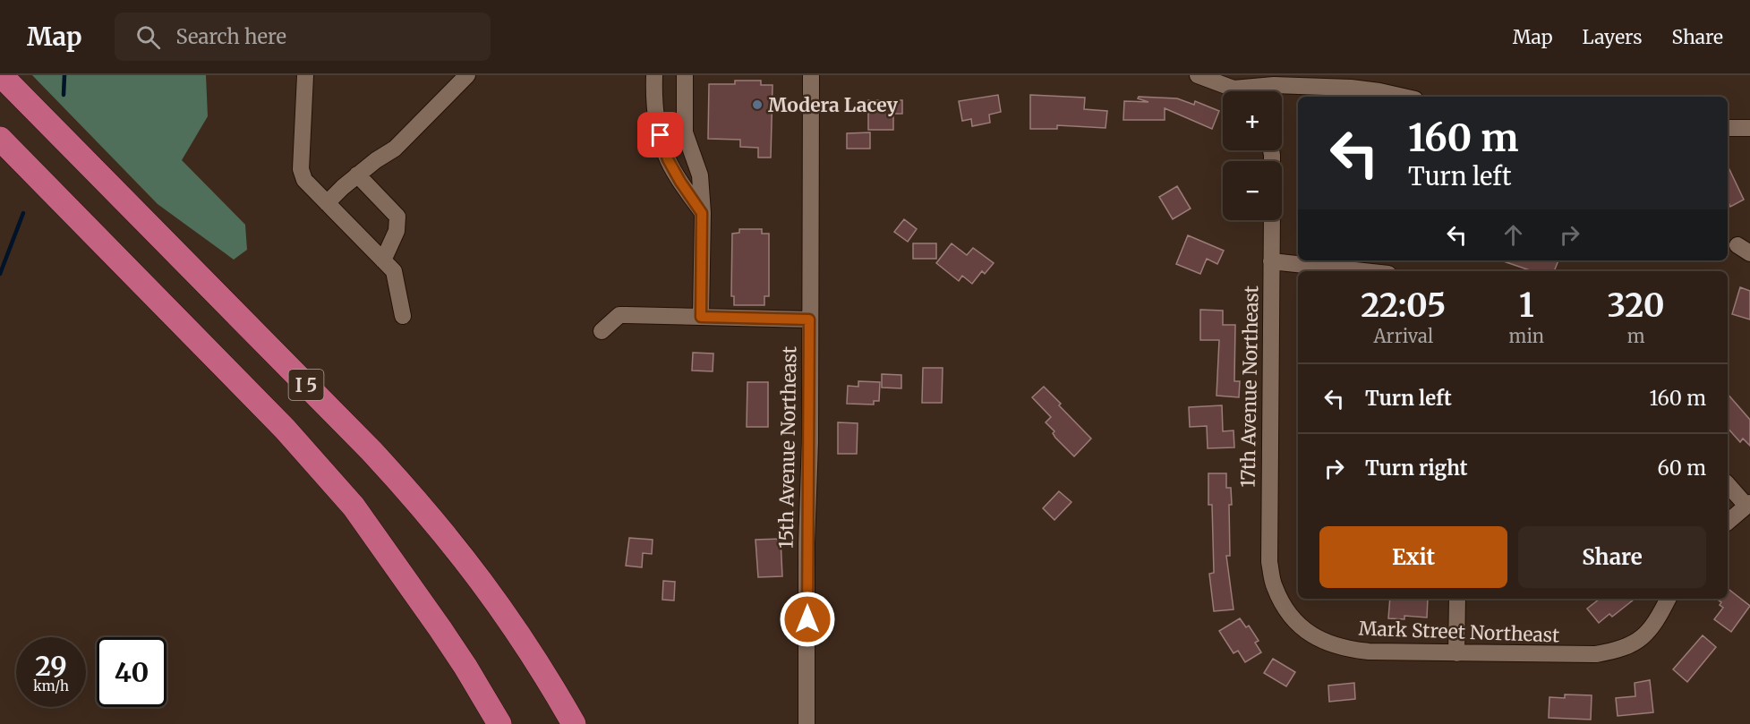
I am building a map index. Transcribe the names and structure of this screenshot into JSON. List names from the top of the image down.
{
  "streets": {
    "highway": ["I 5"],
    "street": ["17th Avenue Northeast", "15th Avenue Northeast", "Mark Street Northeast"]
  },
  "crossings": [
    ["17th Avenue Northeast", "Mark Street Northeast"]
  ],
  "places": ["Modera Lacey"],
  "page": {
    "header": "Map",
    "search": "Search here",
    "nav": ["Map", "Layers", "Share"],
    "map_buttons": ["+", "−"],
    "turn": ["160 m", "Turn left"],
    "eta": [
      "22:05",
      "Arrival",
      "1",
      "min",
      "320",
      "m"
    ],
    "list": [
      {
        "name": "Turn left",
        "value": "160 m"
      },
      {
        "name": "Turn right",
        "value": "60 m"
      }
    ],
    "buttons": ["Exit", "Share"],
    "speed": "29 km/h",
    "limit": "40"
  }
}
